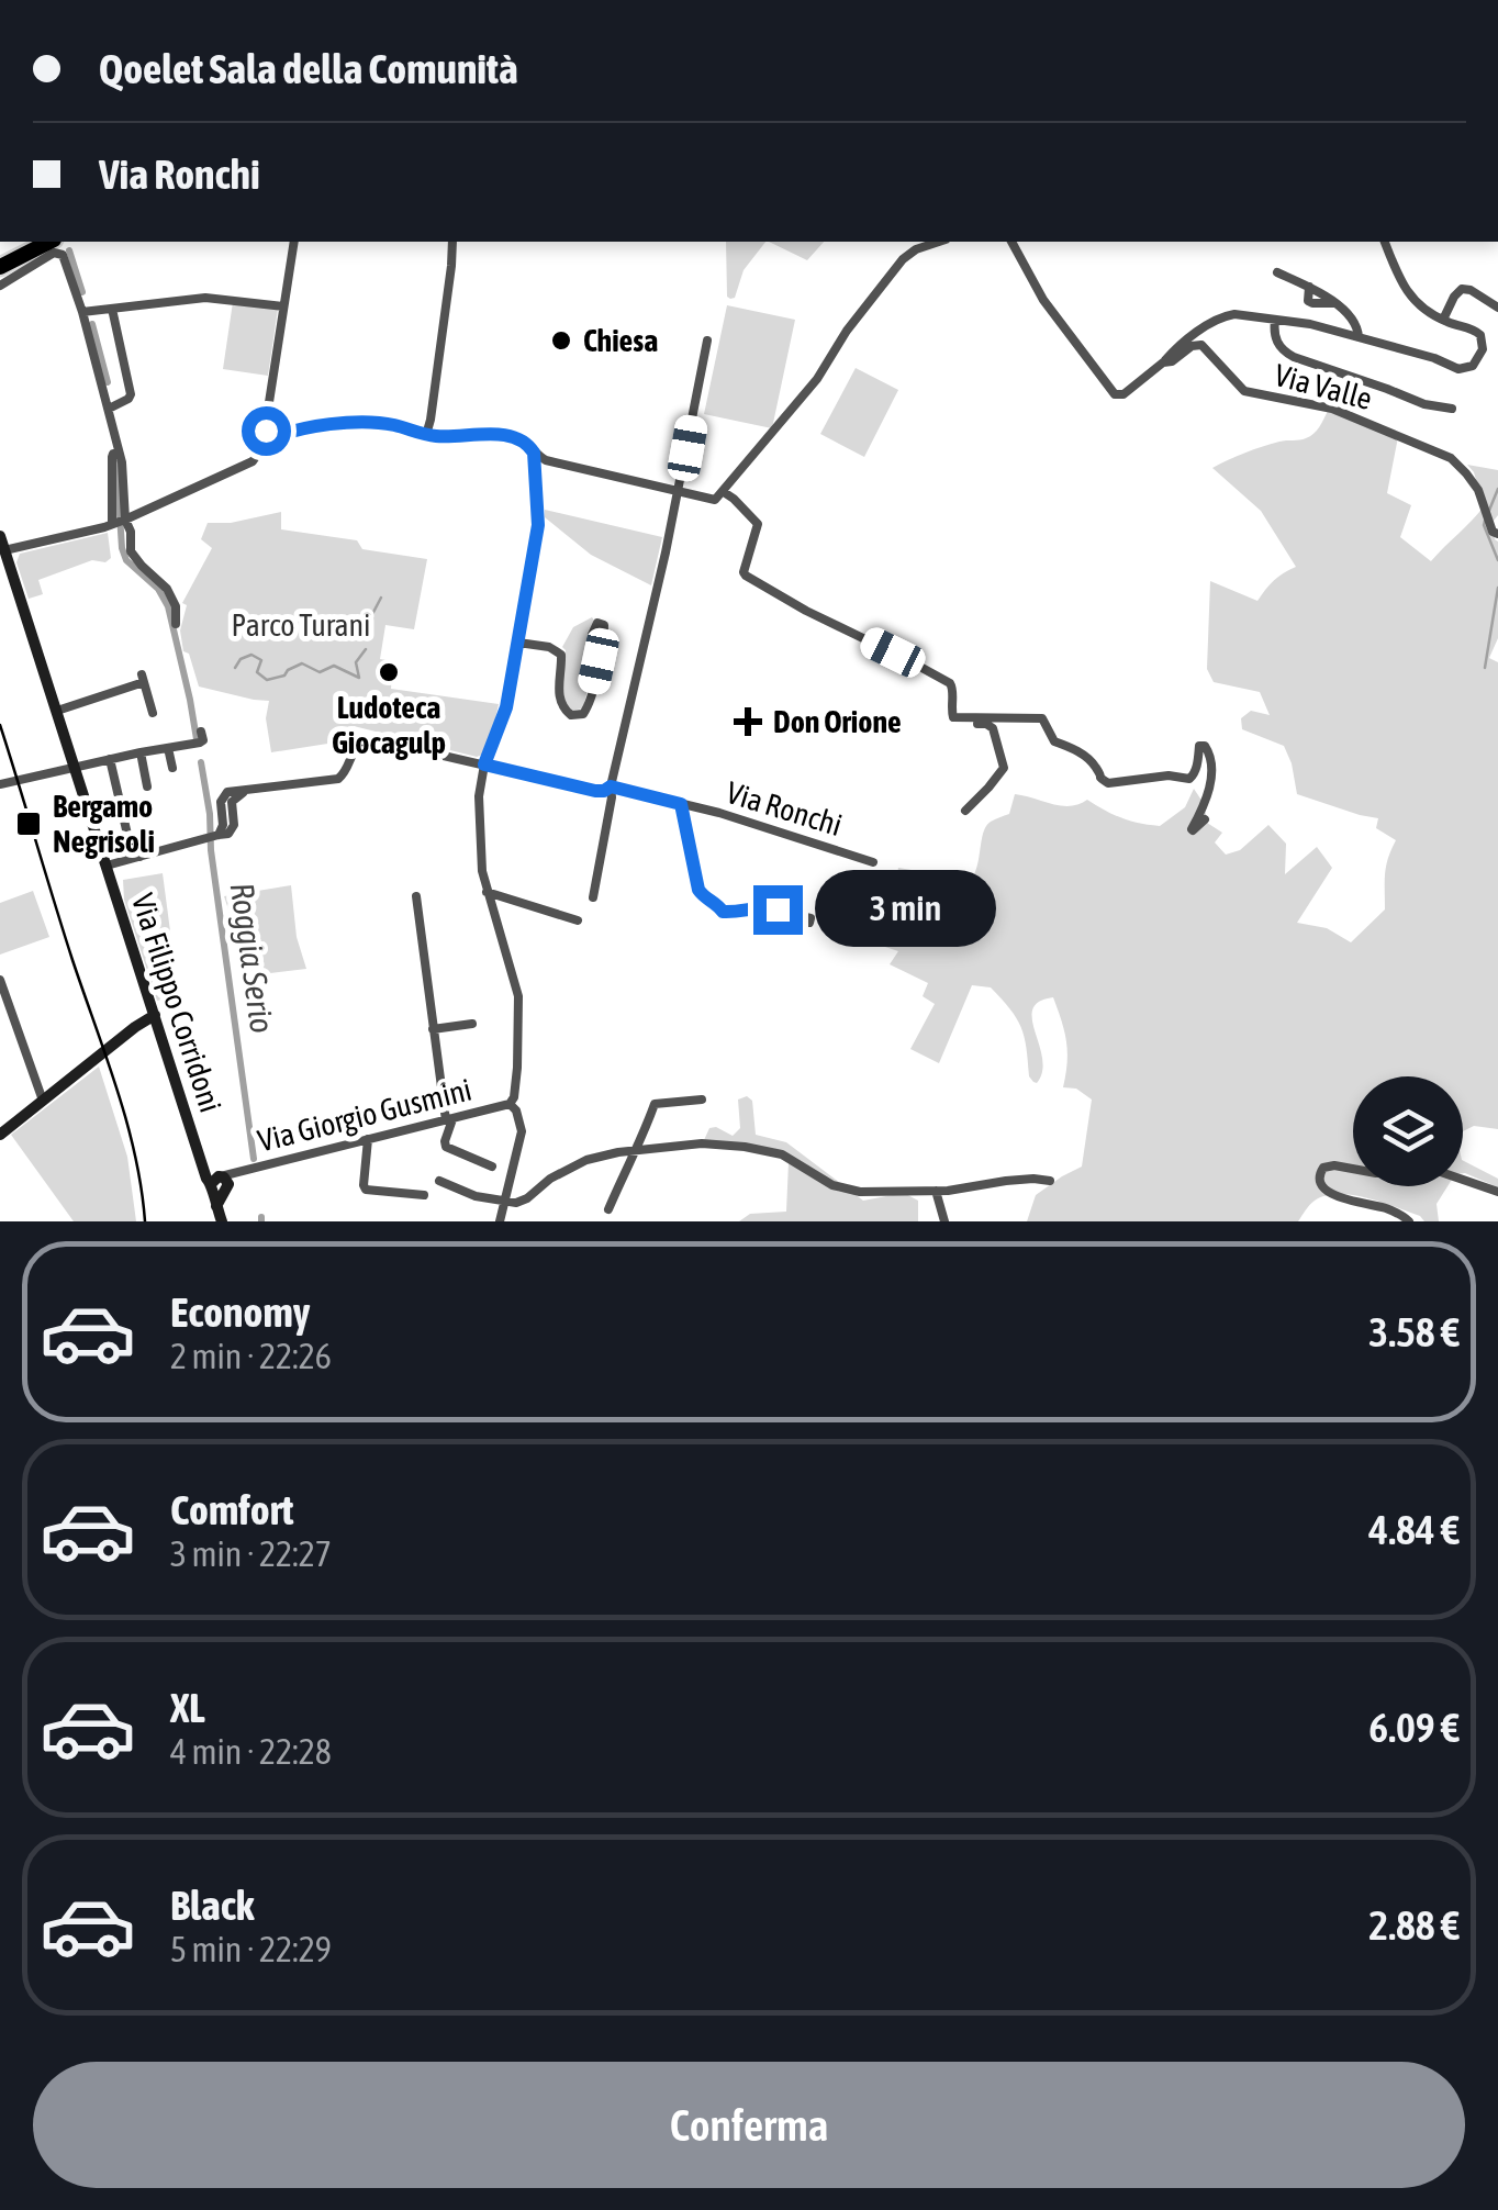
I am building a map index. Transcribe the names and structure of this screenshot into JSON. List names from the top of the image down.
{
  "streets": {
    "street": [
      "Via Valle",
      "Via Ronchi",
      "Via Filippo Corridoni",
      "Via Giorgio Gusmini"
    ]
  },
  "crossings": [
    ["Via Filippo Corridoni", "Via Giorgio Gusmini"]
  ],
  "water": ["Roggia Serio"],
  "parks": ["Parco Turani"],
  "places": {
    "other": ["Chiesa", "Ludoteca Giocagulp"],
    "health": ["Don Orione"],
    "transit": ["Bergamo Negrisoli"]
  },
  "page": {
    "banner": ["Qoelet Sala della Comunità", "Via Ronchi"],
    "bubble": "3 min",
    "list": [
      {
        "name": "Economy",
        "note": "2 min · 22:26",
        "value": "3.58 €"
      },
      {
        "name": "Comfort",
        "note": "3 min · 22:27",
        "value": "4.84 €"
      },
      {
        "name": "XL",
        "note": "4 min · 22:28",
        "value": "6.09 €"
      },
      {
        "name": "Black",
        "note": "5 min · 22:29",
        "value": "2.88 €"
      }
    ],
    "buttons": "Conferma"
  }
}
